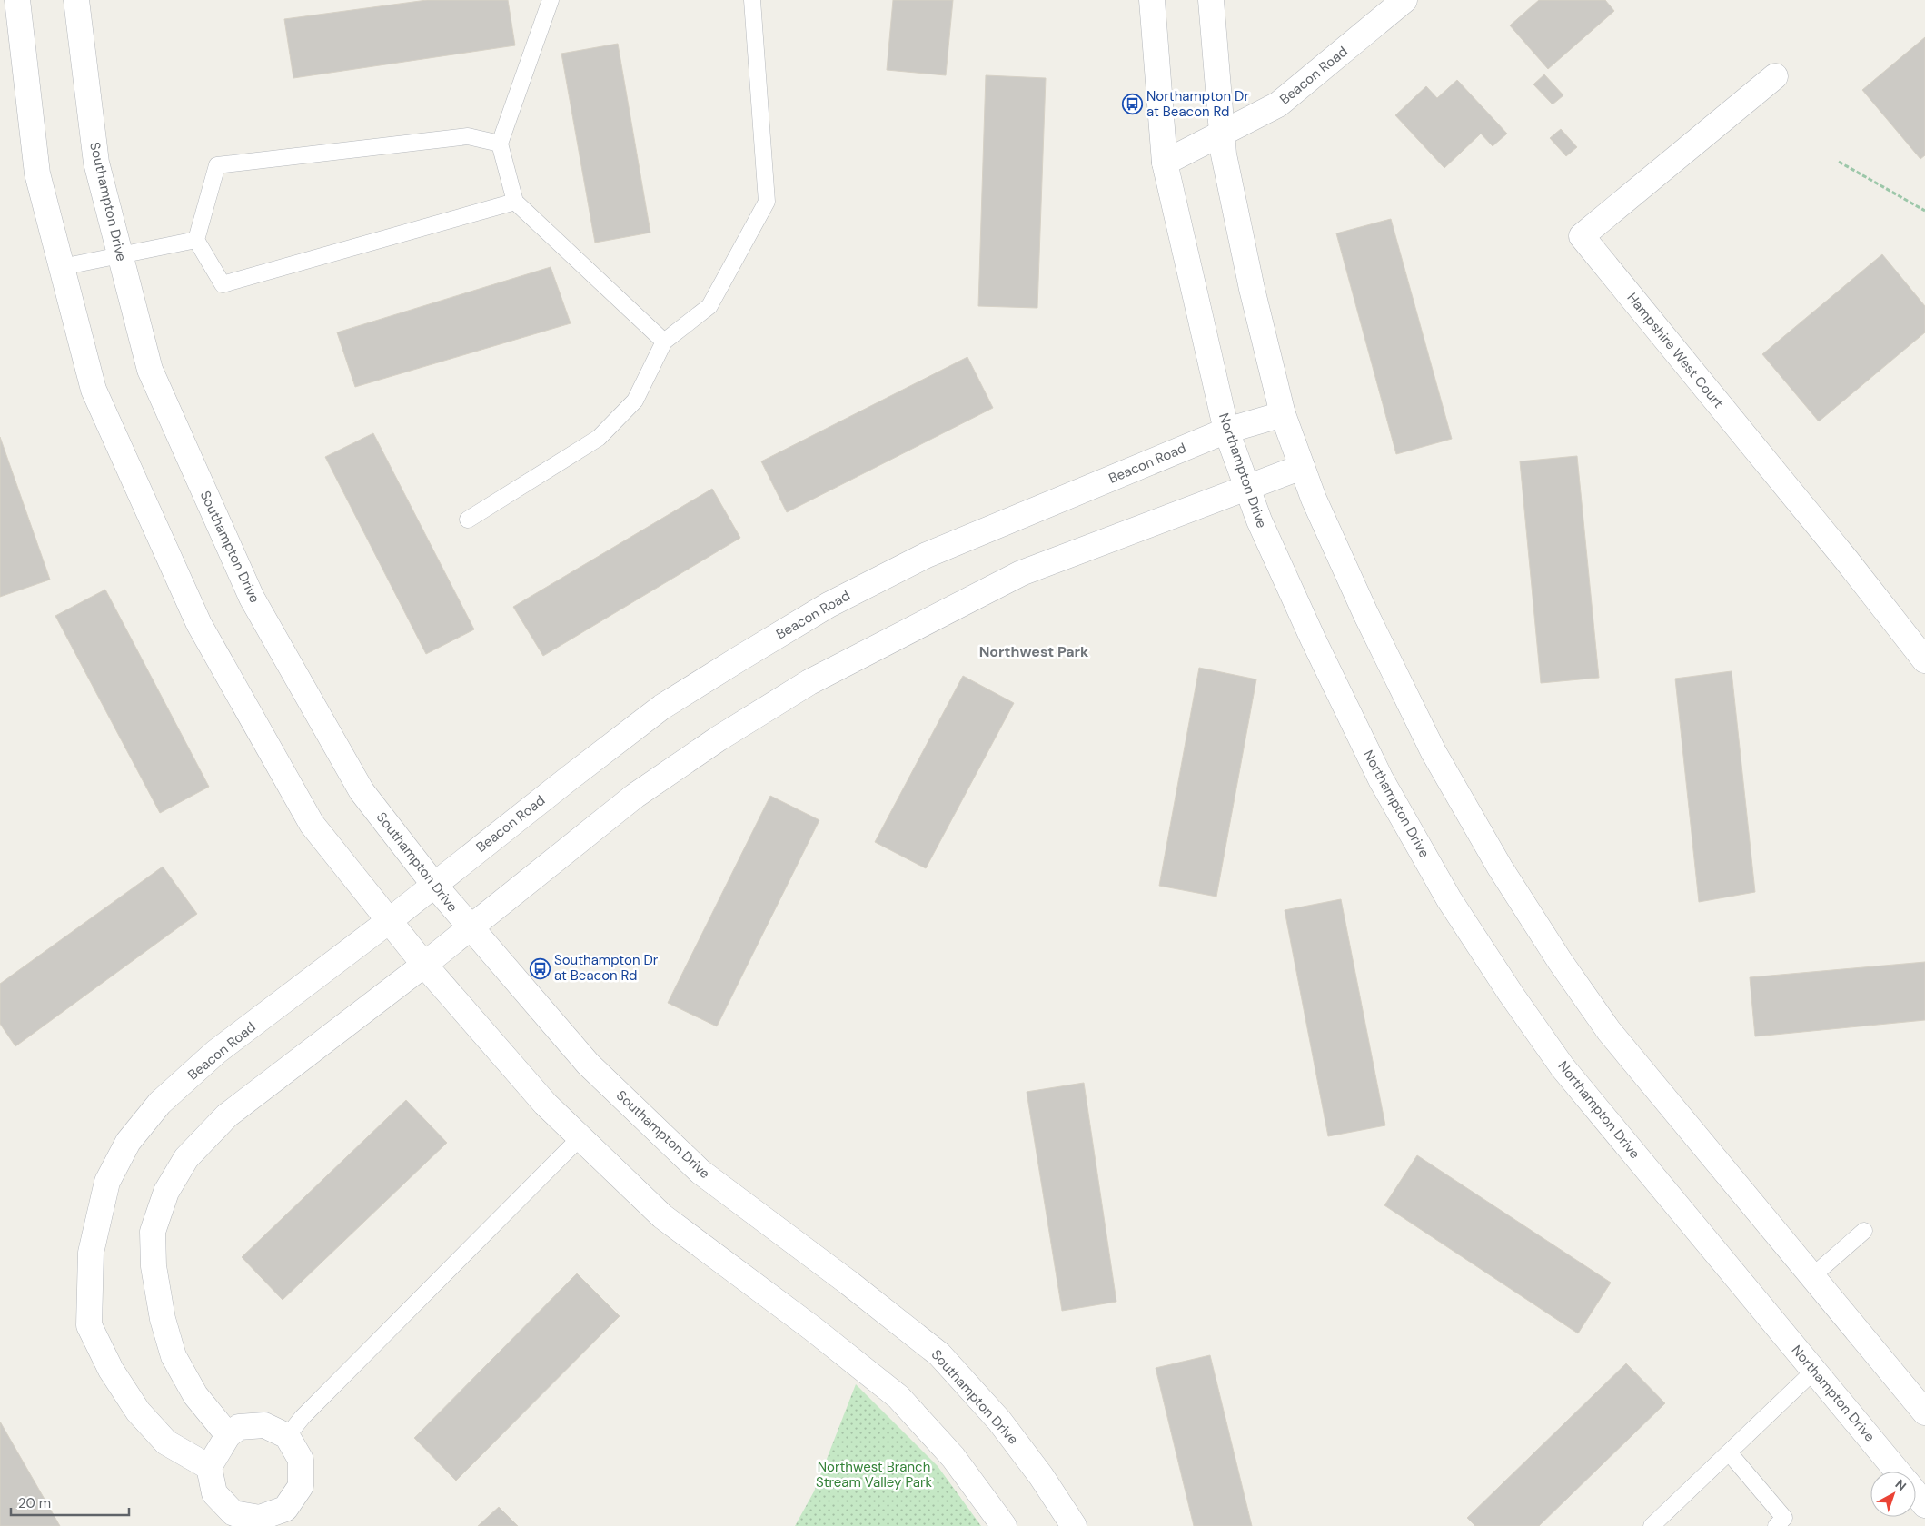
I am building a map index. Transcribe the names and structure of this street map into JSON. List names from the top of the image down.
{
  "streets": {
    "street": [
      "Beacon Road",
      "Southampton Drive",
      "Hampshire West Court",
      "Northampton Drive"
    ]
  },
  "crossings": [
    ["Beacon Road", "Southampton Drive"],
    ["Beacon Road", "Northampton Drive"]
  ],
  "districts": ["Northwest Park"],
  "parks": ["Northwest Branch Stream Valley Park"],
  "places": {
    "bus stop": ["Northampton Dr at Beacon Rd", "Southampton Dr at Beacon Rd"]
  },
  "scale_bar": "20 m",
  "north": "top right"
}
